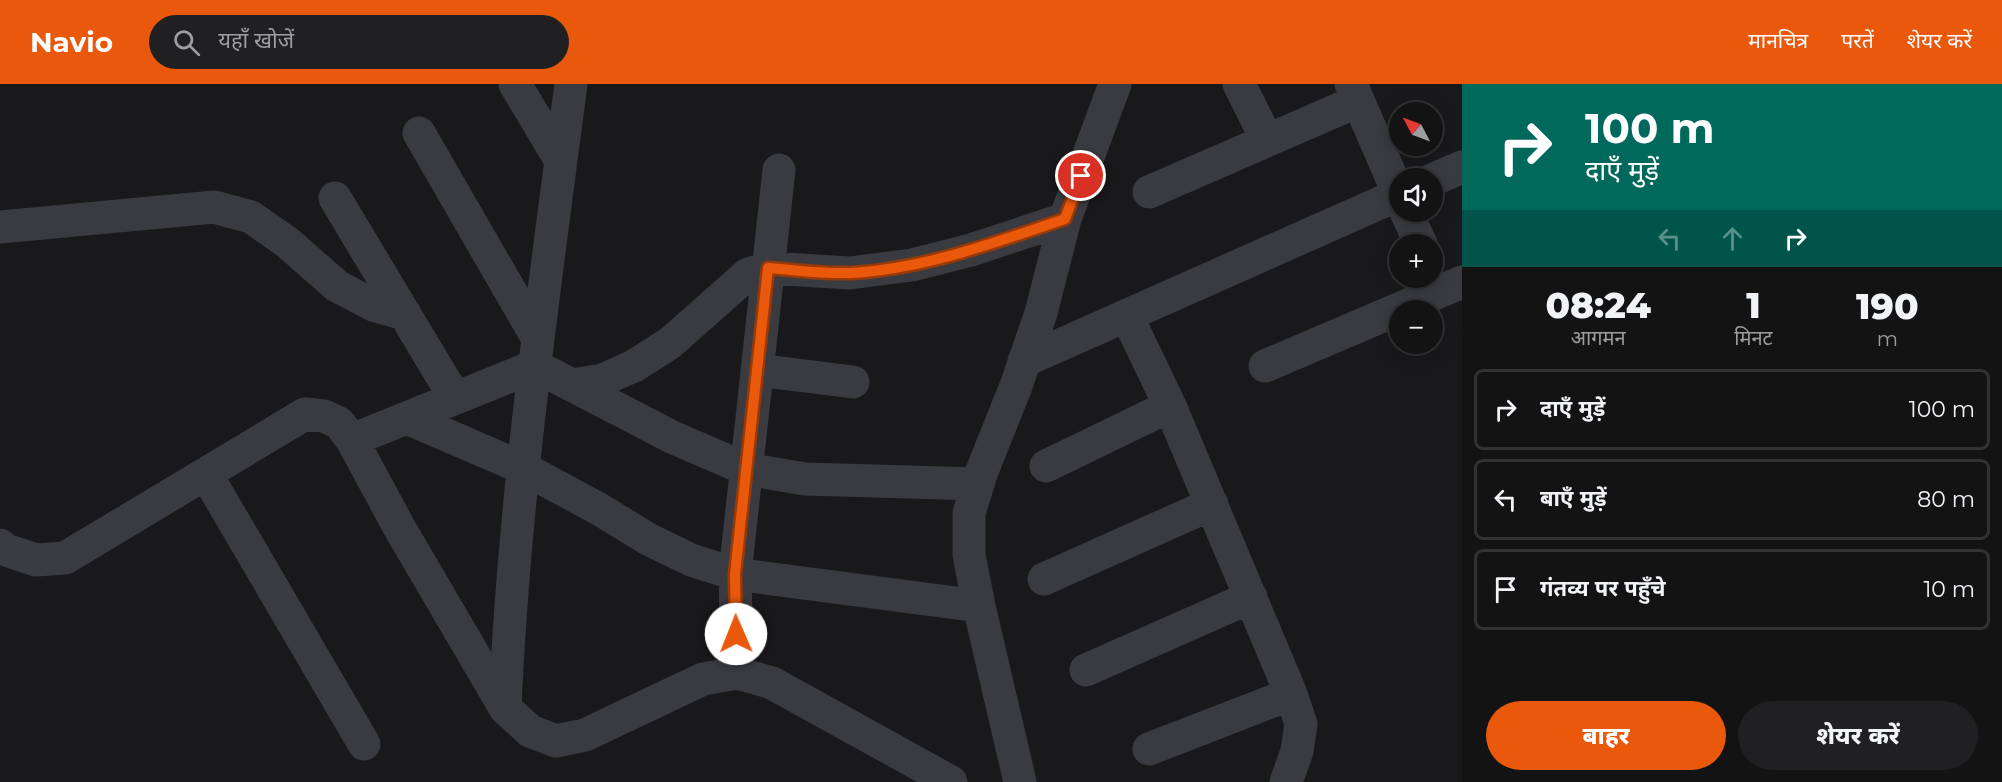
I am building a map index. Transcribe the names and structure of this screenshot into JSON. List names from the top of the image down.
{
  "north": "top left",
  "page": {
    "header": "Navio",
    "search": "यहाँ खोजें",
    "nav": ["मानचित्र", "परतें", "शेयर करें"],
    "turn": ["100 m", "दाएँ मुड़ें"],
    "map_buttons": ["+", "−"],
    "eta": [
      "08:24",
      "आगमन",
      "1",
      "मिनट",
      "190",
      "m"
    ],
    "list": [
      {
        "name": "दाएँ मुड़ें",
        "value": "100 m"
      },
      {
        "name": "बाएँ मुड़ें",
        "value": "80 m"
      },
      {
        "name": "गंतव्य पर पहुँचे",
        "value": "10 m"
      }
    ],
    "buttons": ["बाहर", "शेयर करें"]
  }
}
